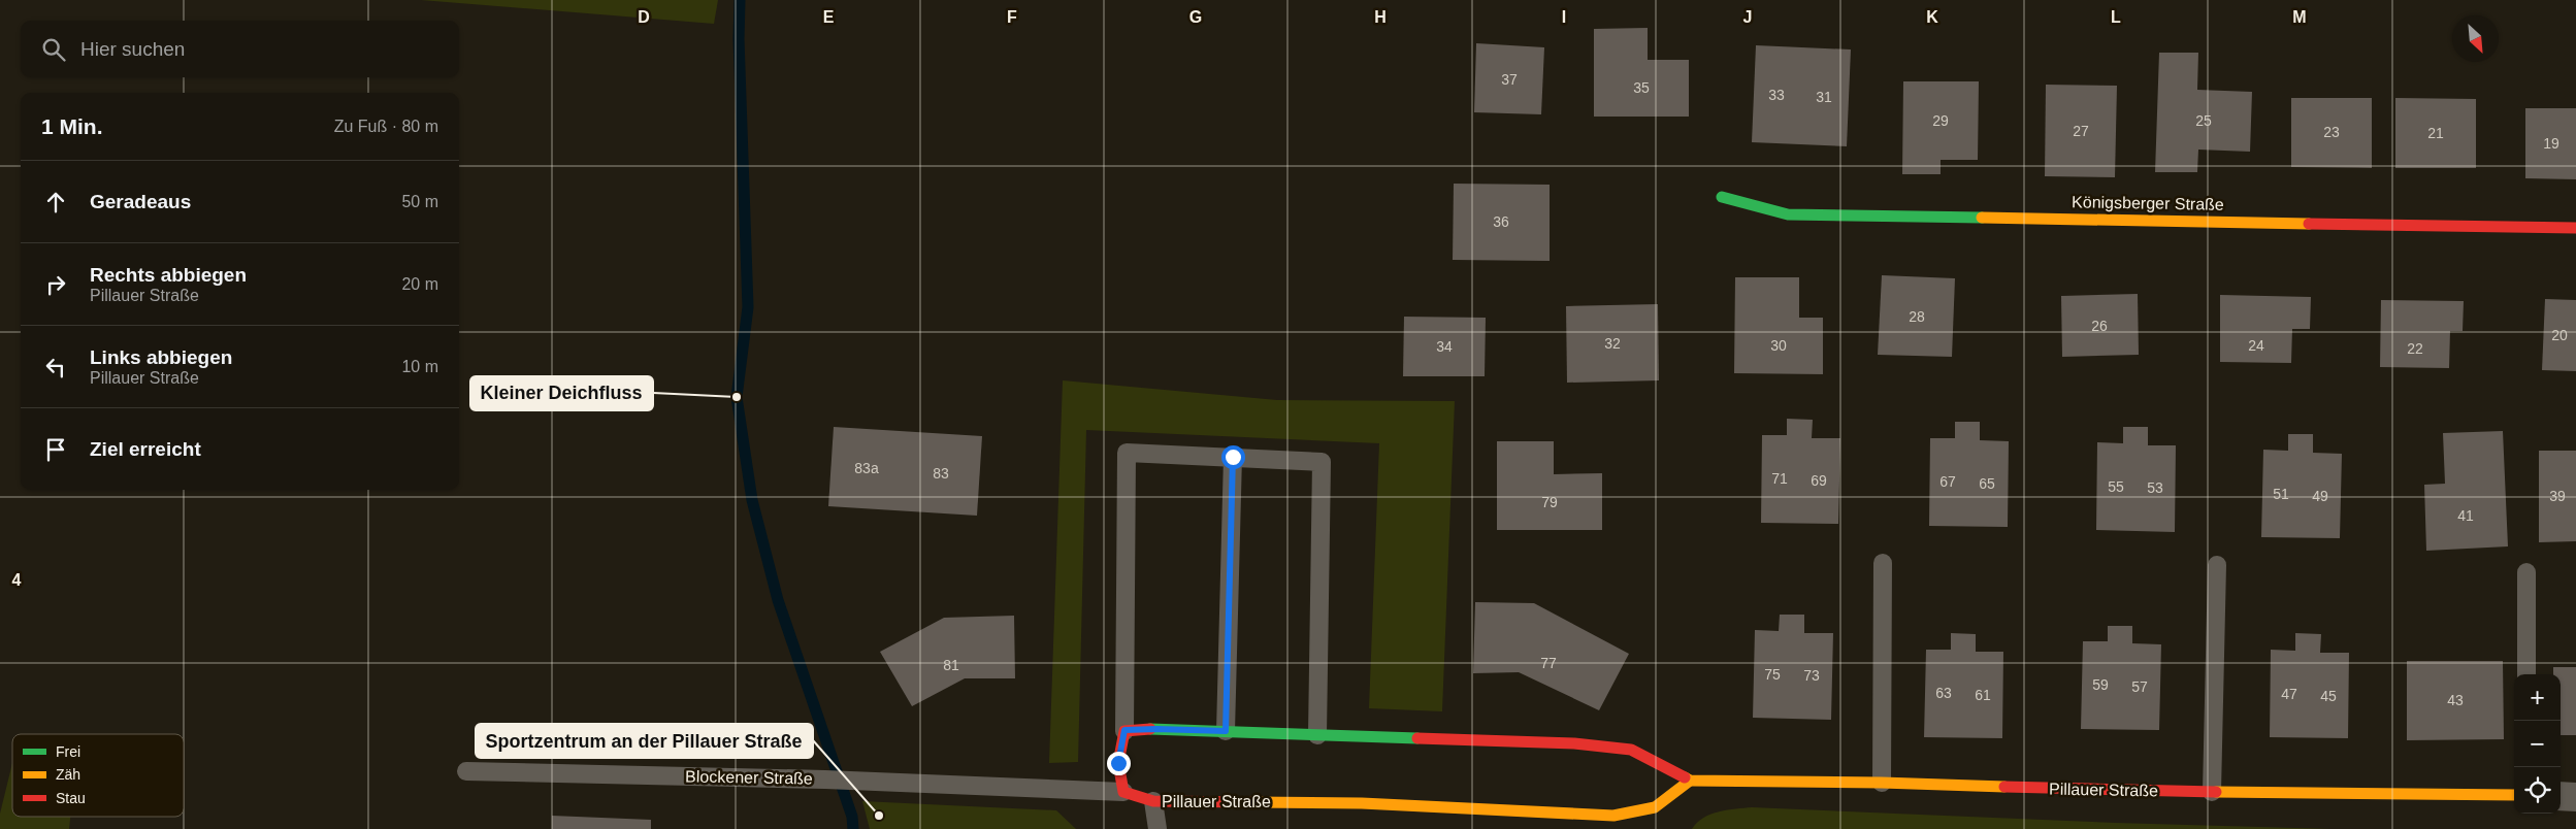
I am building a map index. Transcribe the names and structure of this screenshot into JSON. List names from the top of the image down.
{
  "streets": {
    "street": ["Königsberger Straße", "Pillauer Straße"],
    "lane": ["Blockener Straße"]
  },
  "crossings": [
    ["Blockener Straße", "Pillauer Straße"]
  ],
  "places": ["Kleiner Deichfluss", "Sportzentrum an der Pillauer Straße"],
  "house_numbers": [
    "37",
    "35",
    "33",
    "31",
    "29",
    "25",
    "27",
    "23",
    "21",
    "19",
    "36",
    "28",
    "26",
    "20",
    "32",
    "30",
    "24",
    "34",
    "22",
    "83a",
    "83",
    "71",
    "69",
    "67",
    "65",
    "55",
    "53",
    "51",
    "49",
    "39",
    "79",
    "41",
    "77",
    "81",
    "75",
    "73",
    "59",
    "57",
    "63",
    "47",
    "61",
    "45",
    "43"
  ],
  "legend": ["Frei", "Zäh", "Stau"],
  "north": "bottom right",
  "page": {
    "search": "Hier suchen",
    "heading": ["1 Min.", "Zu Fuß · 80 m"],
    "list": [
      ["Geradeaus", "50 m"],
      ["Rechts abbiegen", "Pillauer Straße", "20 m"],
      ["Links abbiegen", "Pillauer Straße", "10 m"],
      "Ziel erreicht"
    ],
    "map_buttons": ["+", "−"]
  },
  "grid": {
    "columns": [
      "D",
      "E",
      "F",
      "G",
      "H",
      "I",
      "J",
      "K",
      "L",
      "M"
    ],
    "rows": ["4"]
  }
}
